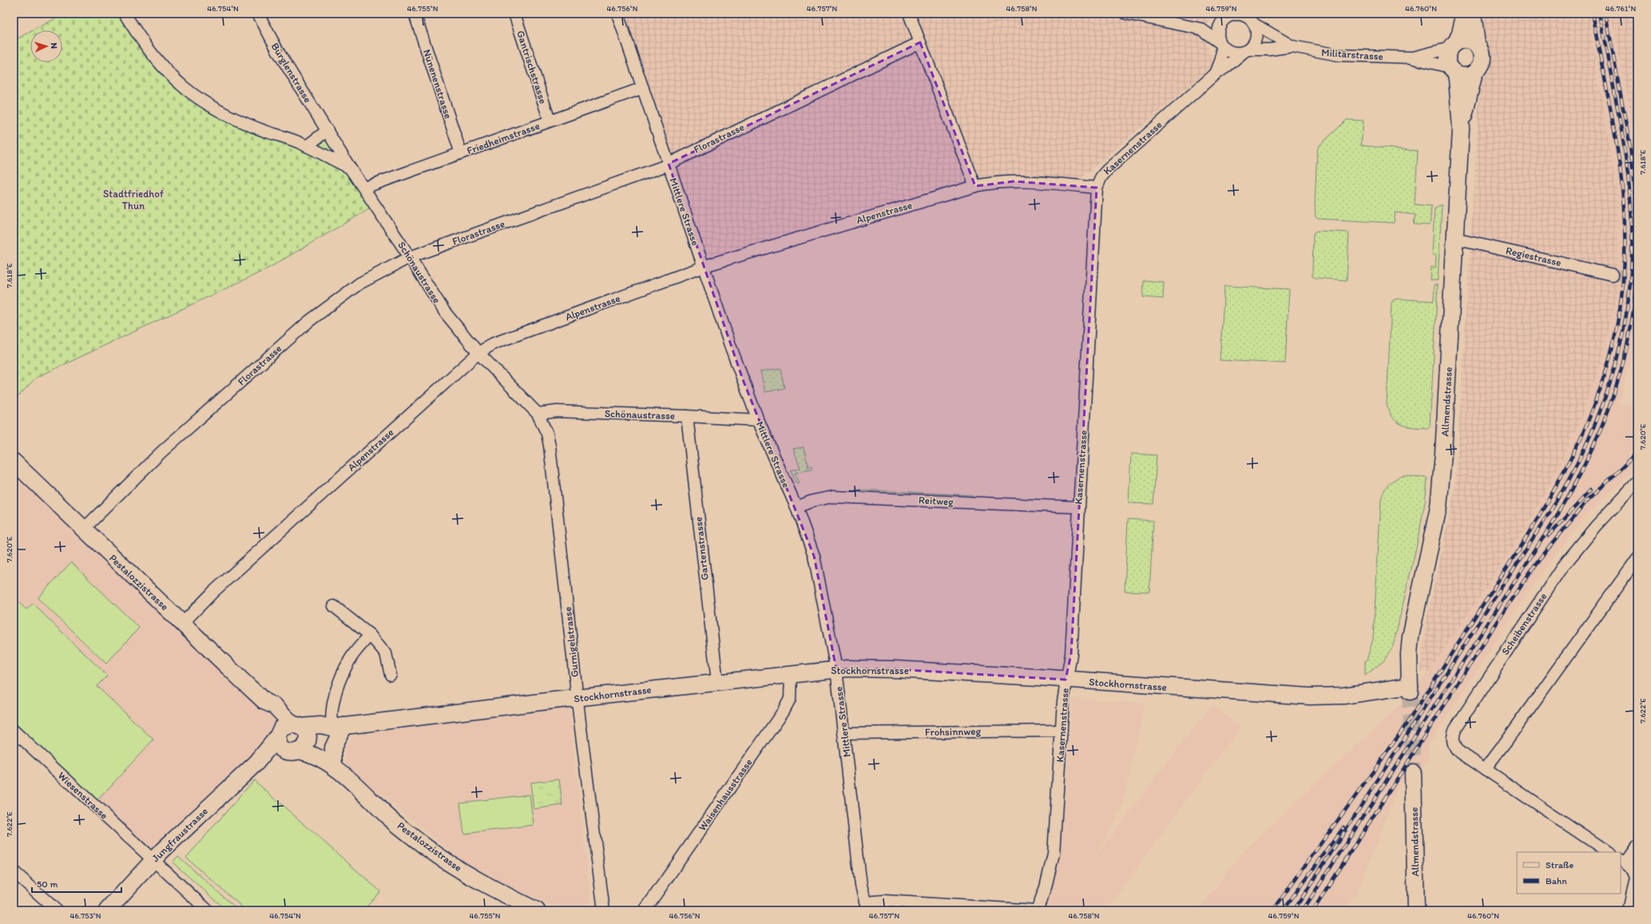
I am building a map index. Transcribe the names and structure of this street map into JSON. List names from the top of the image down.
{
  "streets": {
    "street": [
      "Militärstrasse",
      "Gantrischstrasse",
      "Bürglenstrasse",
      "Nünenenstrasse",
      "Friedheimstrasse",
      "Florastrasse",
      "Kasernenstrasse",
      "Mittlere Strasse",
      "Alpenstrasse",
      "Regiestrasse",
      "Schönaustrasse",
      "Allmendstrasse",
      "Reitweg",
      "Gartenstrasse",
      "Pestalozzistrasse",
      "Scheibenstrasse",
      "Gurnigelstrasse",
      "Stockhornstrasse",
      "Frohsinnweg",
      "Waisenhausstrasse",
      "Wiesenstrasse",
      "Jungfraustrasse"
    ]
  },
  "crossings": [
    ["Militärstrasse", "Kasernenstrasse"],
    ["Militärstrasse", "Allmendstrasse"],
    ["Gantrischstrasse", "Friedheimstrasse"],
    ["Bürglenstrasse", "Schönaustrasse"],
    ["Nünenenstrasse", "Friedheimstrasse"],
    ["Friedheimstrasse", "Mittlere Strasse"],
    ["Friedheimstrasse", "Schönaustrasse"],
    ["Florastrasse", "Mittlere Strasse"],
    ["Florastrasse", "Schönaustrasse"],
    ["Florastrasse", "Pestalozzistrasse"],
    ["Kasernenstrasse", "Alpenstrasse"],
    ["Kasernenstrasse", "Reitweg"],
    ["Kasernenstrasse", "Stockhornstrasse"],
    ["Kasernenstrasse", "Frohsinnweg"],
    ["Mittlere Strasse", "Alpenstrasse"],
    ["Mittlere Strasse", "Schönaustrasse"],
    ["Mittlere Strasse", "Reitweg"],
    ["Mittlere Strasse", "Stockhornstrasse"],
    ["Mittlere Strasse", "Frohsinnweg"],
    ["Alpenstrasse", "Schönaustrasse"],
    ["Alpenstrasse", "Pestalozzistrasse"],
    ["Regiestrasse", "Allmendstrasse"],
    ["Schönaustrasse", "Gartenstrasse"],
    ["Schönaustrasse", "Gurnigelstrasse"],
    ["Allmendstrasse", "Stockhornstrasse"],
    ["Gartenstrasse", "Stockhornstrasse"],
    ["Pestalozzistrasse", "Stockhornstrasse"],
    ["Pestalozzistrasse", "Jungfraustrasse"],
    ["Gurnigelstrasse", "Stockhornstrasse"],
    ["Stockhornstrasse", "Waisenhausstrasse"],
    ["Stockhornstrasse", "Jungfraustrasse"],
    ["Wiesenstrasse", "Jungfraustrasse"]
  ],
  "parks": ["Stadtfriedhof Thun"],
  "legend": ["Straße", "Bahn"],
  "scale_bar": "50 m",
  "north": "right",
  "coordinates": [
    "46.754°N",
    "46.755°N",
    "46.756°N",
    "46.757°N",
    "46.758°N",
    "46.759°N",
    "46.760°N",
    "46.761°N",
    "7.618°E",
    "7.620°E",
    "7.622°E",
    "46.753°N"
  ]
}
